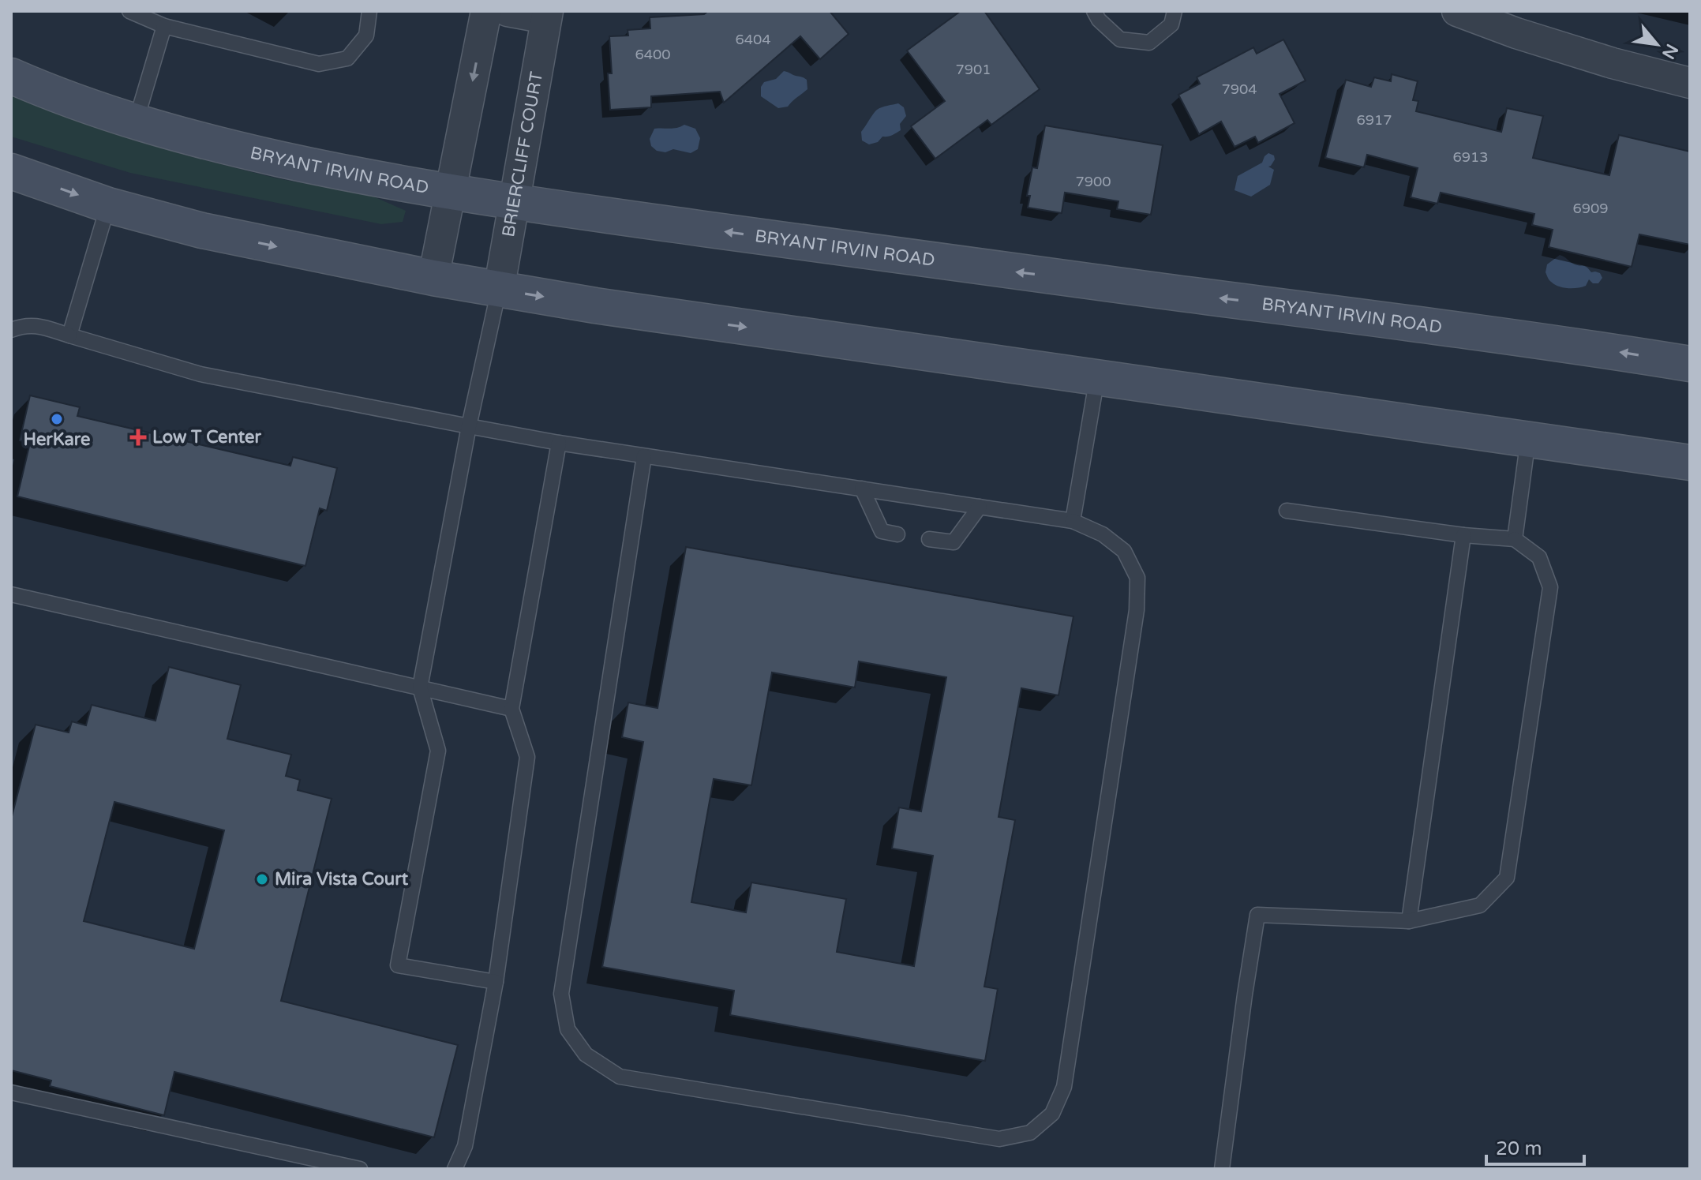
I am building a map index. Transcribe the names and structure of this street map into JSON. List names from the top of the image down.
{
  "streets": {
    "main road": ["BRYANT IRVIN ROAD"],
    "street": ["BRIERCLIFF COURT"]
  },
  "crossings": [
    ["BRIERCLIFF COURT", "BRYANT IRVIN ROAD"]
  ],
  "places": {
    "other": ["HerKare", "Mira Vista Court"],
    "health": ["Low T Center"]
  },
  "house_numbers": [
    "6404",
    "6400",
    "7901",
    "7904",
    "6917",
    "6913",
    "7900",
    "6909"
  ],
  "scale_bar": "20 m",
  "north": "bottom right"
}
